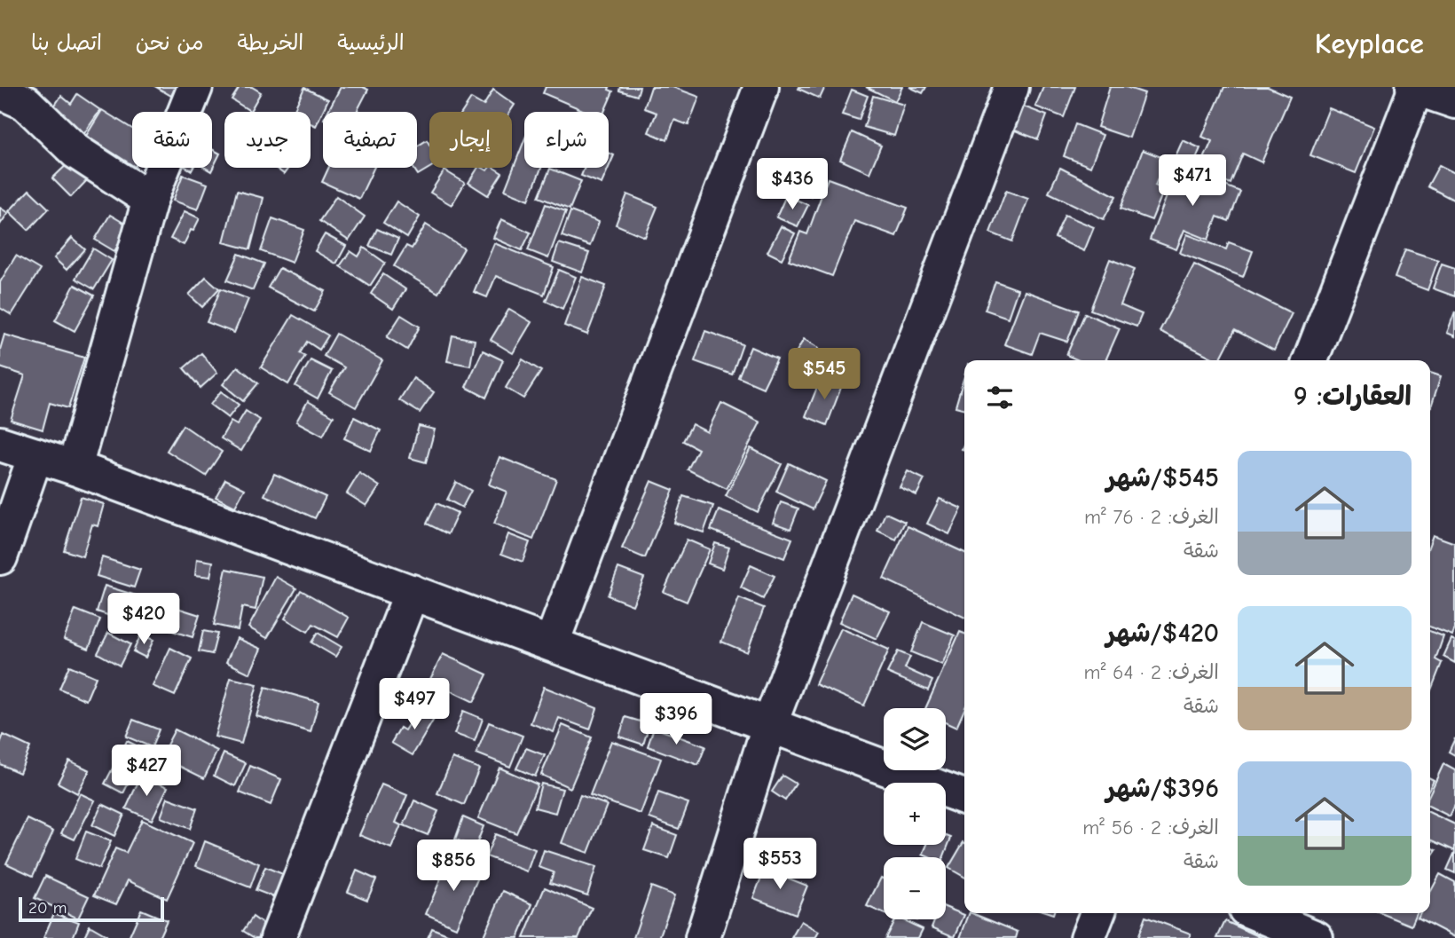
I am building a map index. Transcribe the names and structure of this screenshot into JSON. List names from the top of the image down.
{
  "scale_bar": "20 m",
  "page": {
    "header": "Keyplace",
    "nav": [
      "الرئيسية",
      "الخريطة",
      "من نحن",
      "اتصل بنا"
    ],
    "chip": [
      "شراء",
      "إيجار",
      "تصفية",
      "جديد",
      "شقة"
    ],
    "price": [
      "$471",
      "$436",
      "$545",
      "$420",
      "$497",
      "$396",
      "$427",
      "$553",
      "$856"
    ],
    "heading": "العقارات: 9",
    "list": [
      {
        "name": "$545/شهر",
        "note": "الغرف: 2 · 76 m² · شقة"
      },
      {
        "name": "$420/شهر",
        "note": "الغرف: 2 · 64 m² · شقة"
      },
      {
        "name": "$396/شهر",
        "note": "الغرف: 2 · 56 m² · شقة"
      }
    ],
    "map_buttons": ["+", "−"],
    "scale": "20 m"
  }
}
